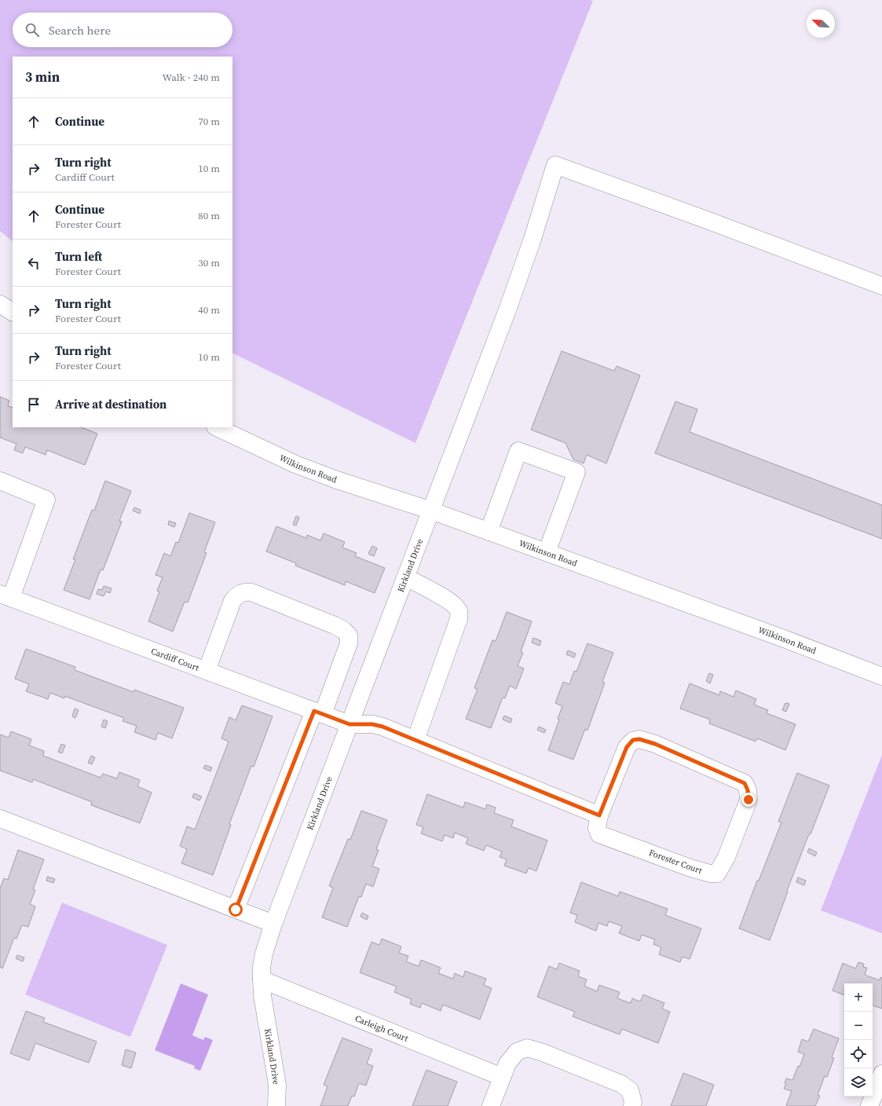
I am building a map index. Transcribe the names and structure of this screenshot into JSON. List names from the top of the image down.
{
  "streets": {
    "street": [
      "Wilkinson Road",
      "Kirkland Drive",
      "Cardiff Court",
      "Forester Court",
      "Carleigh Court"
    ]
  },
  "crossings": [
    ["Wilkinson Road", "Kirkland Drive"],
    ["Kirkland Drive", "Cardiff Court"],
    ["Kirkland Drive", "Carleigh Court"]
  ],
  "north": "top left",
  "page": {
    "search": "Search here",
    "heading": ["3 min", "Walk · 240 m"],
    "list": [
      ["Continue", "70 m"],
      ["Turn right", "Cardiff Court", "10 m"],
      ["Continue", "Forester Court", "80 m"],
      ["Turn left", "Forester Court", "30 m"],
      ["Turn right", "Forester Court", "40 m"],
      ["Turn right", "Forester Court", "10 m"],
      "Arrive at destination"
    ],
    "map_buttons": ["+", "−"]
  }
}
